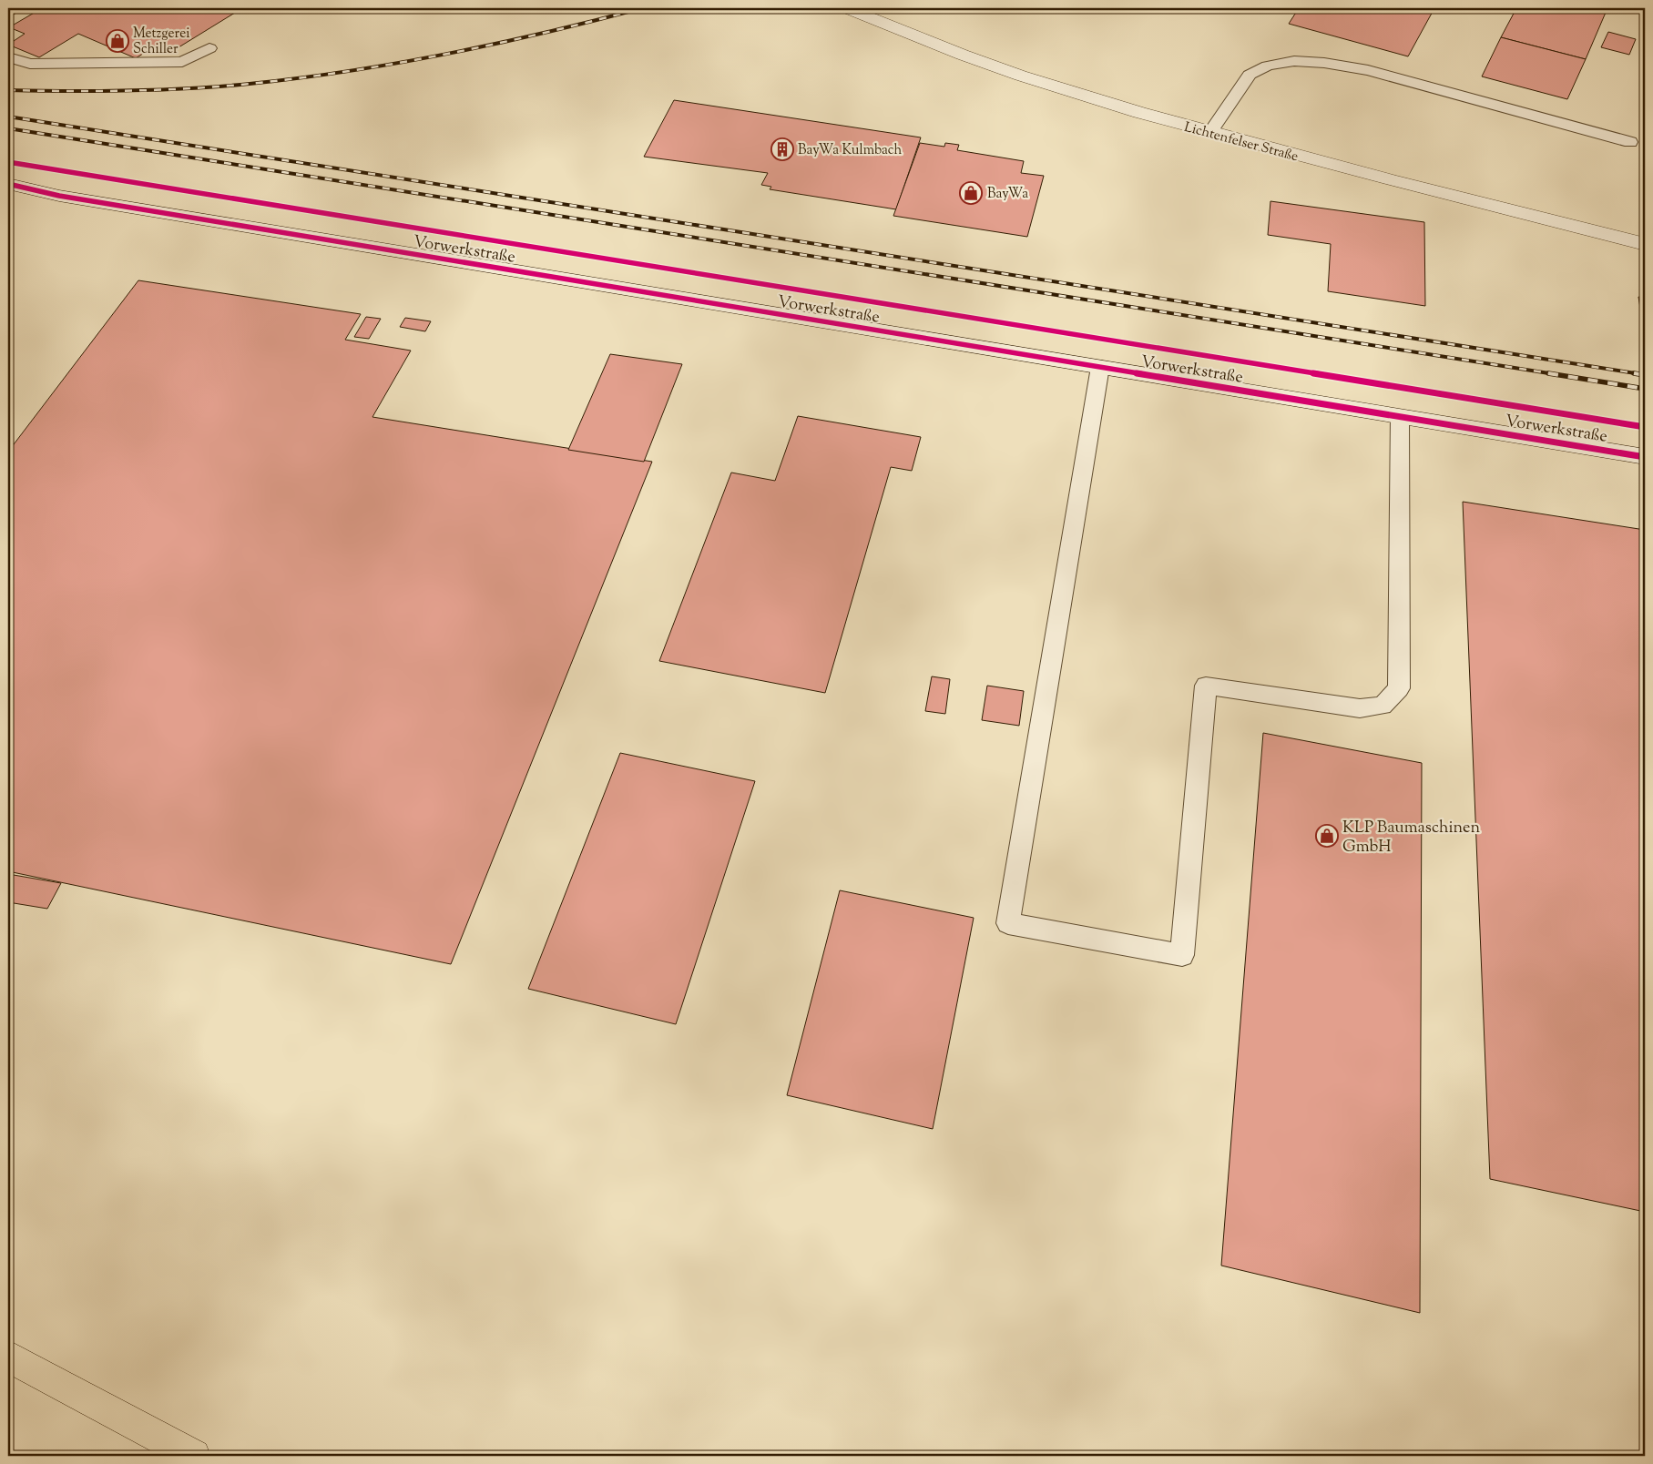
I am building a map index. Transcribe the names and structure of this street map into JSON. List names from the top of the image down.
{
  "streets": {
    "street": ["Lichtenfelser Straße", "Vorwerkstraße"]
  },
  "places": {
    "shop": ["Metzgerei Schiller", "BayWa", "KLP Baumaschinen GmbH"],
    "building": ["BayWa Kulmbach"]
  }
}
